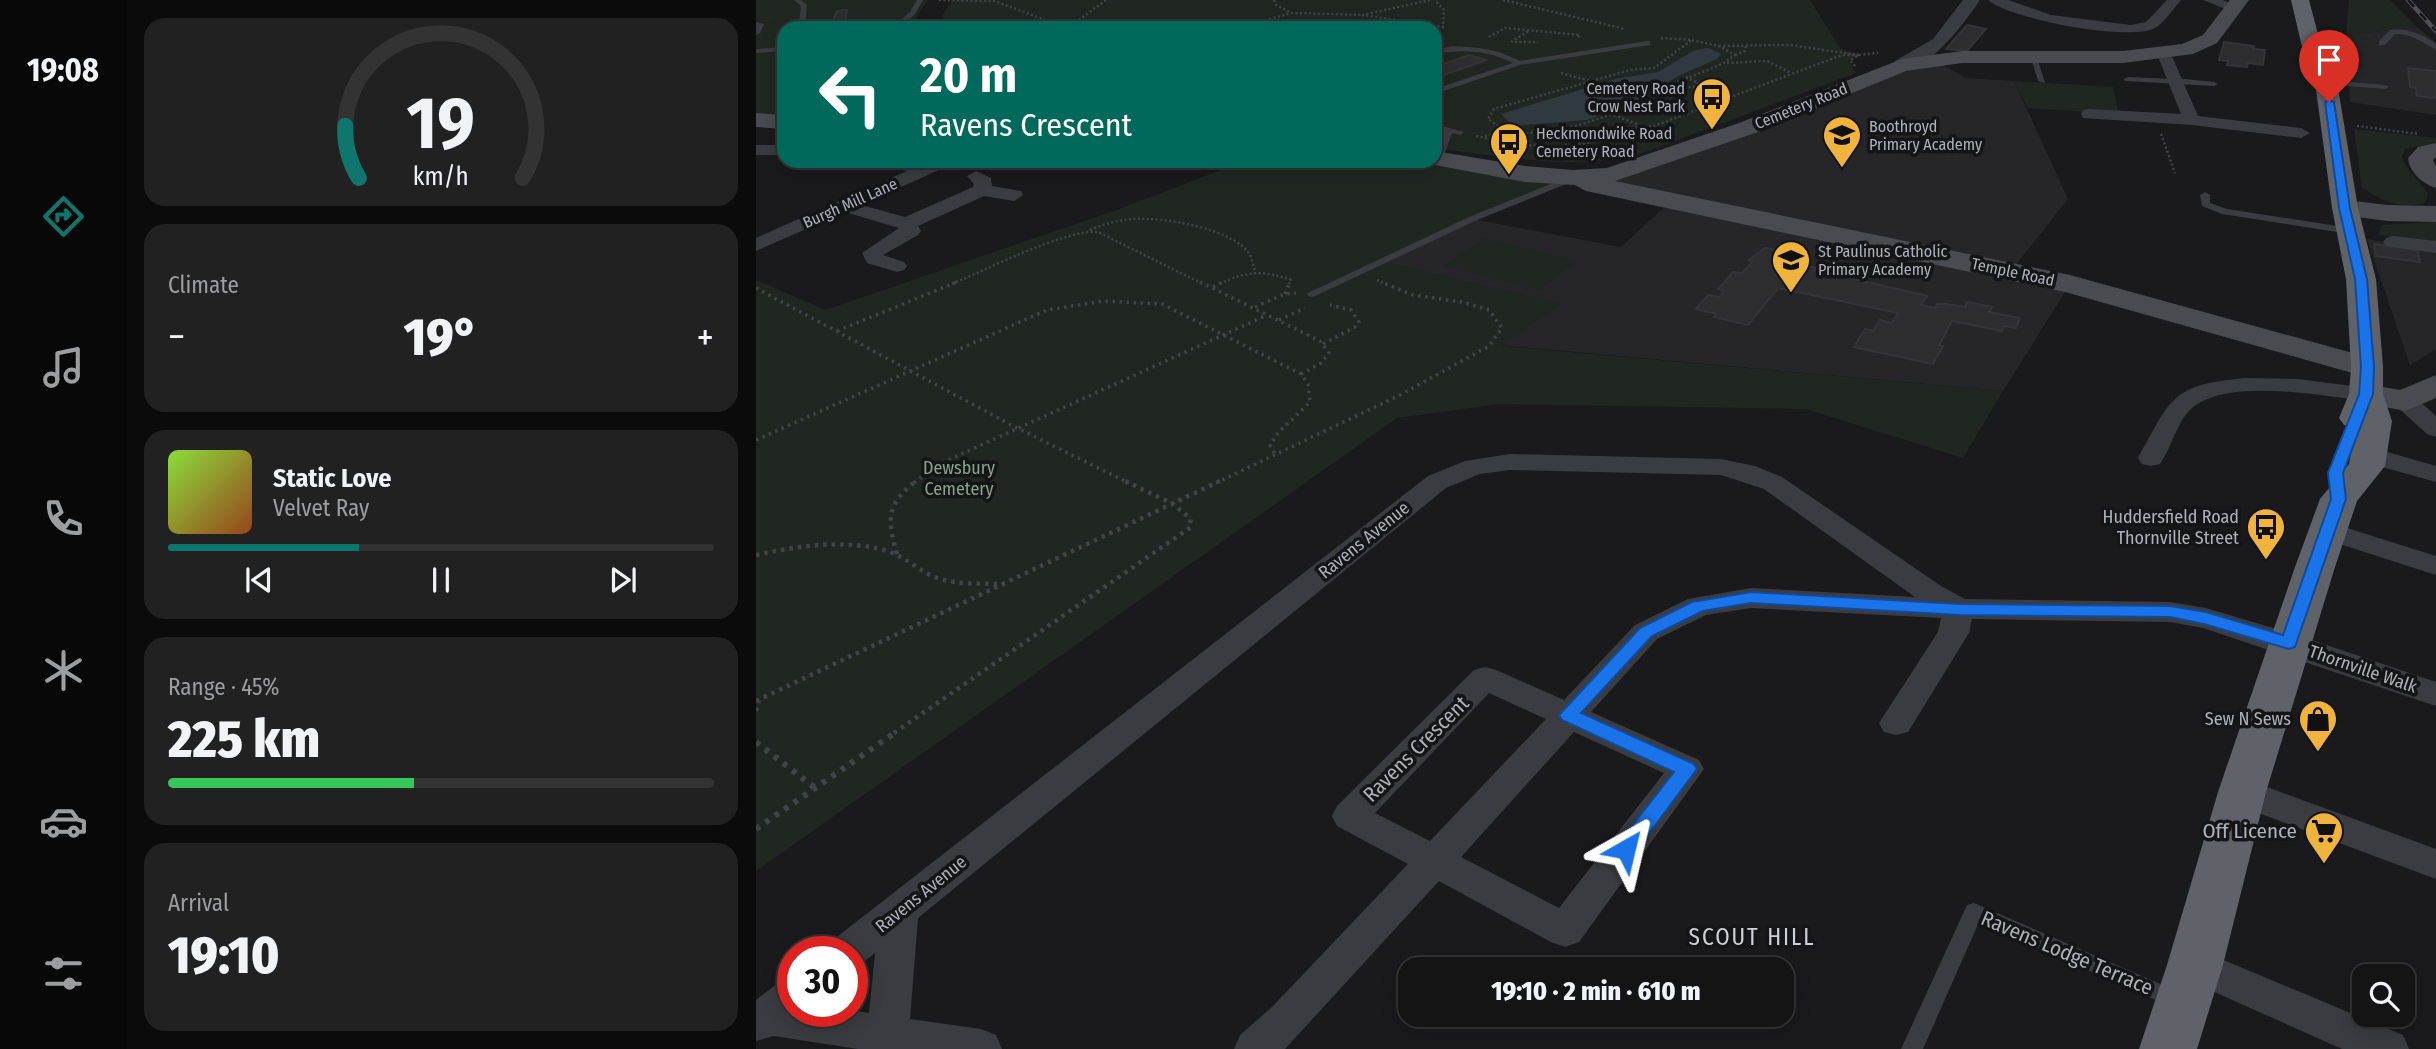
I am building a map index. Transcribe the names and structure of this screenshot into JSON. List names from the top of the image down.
{
  "streets": {
    "main road": ["Cemetery Road", "Temple Road"],
    "street": [
      "Burgh Mill Lane",
      "Ravens Avenue",
      "Thornville Walk",
      "Ravens Crescent"
    ],
    "lane": ["Ravens Lodge Terrace"]
  },
  "crossings": [
    ["Cemetery Road", "Temple Road"]
  ],
  "districts": ["SCOUT HILL"],
  "parks": ["Dewsbury Cemetery"],
  "places": {
    "bus stop": ["Cemetery Road Crow Nest Park", "Heckmondwike Road Cemetery Road", "Huddersfield Road Thornville Street"],
    "school or university": ["Boothroyd Primary Academy", "St Paulinus Catholic Primary Academy"],
    "shop": ["Sew N Sews"],
    "supermarket": ["Off Licence"]
  },
  "page": {
    "tabs": "19:08",
    "turn": ["20 m", "Ravens Crescent"],
    "tile": [
      "Climate",
      ["Range · 45%", "225 km"],
      ["Arrival", "19:10"]
    ],
    "heat": ["−", "19°", "+"],
    "song": ["Static Love", "Velvet Ray"],
    "limit": "30",
    "trip": "19:10 · 2 min · 610 m",
    "gauge": ["19", "km/h"]
  }
}
